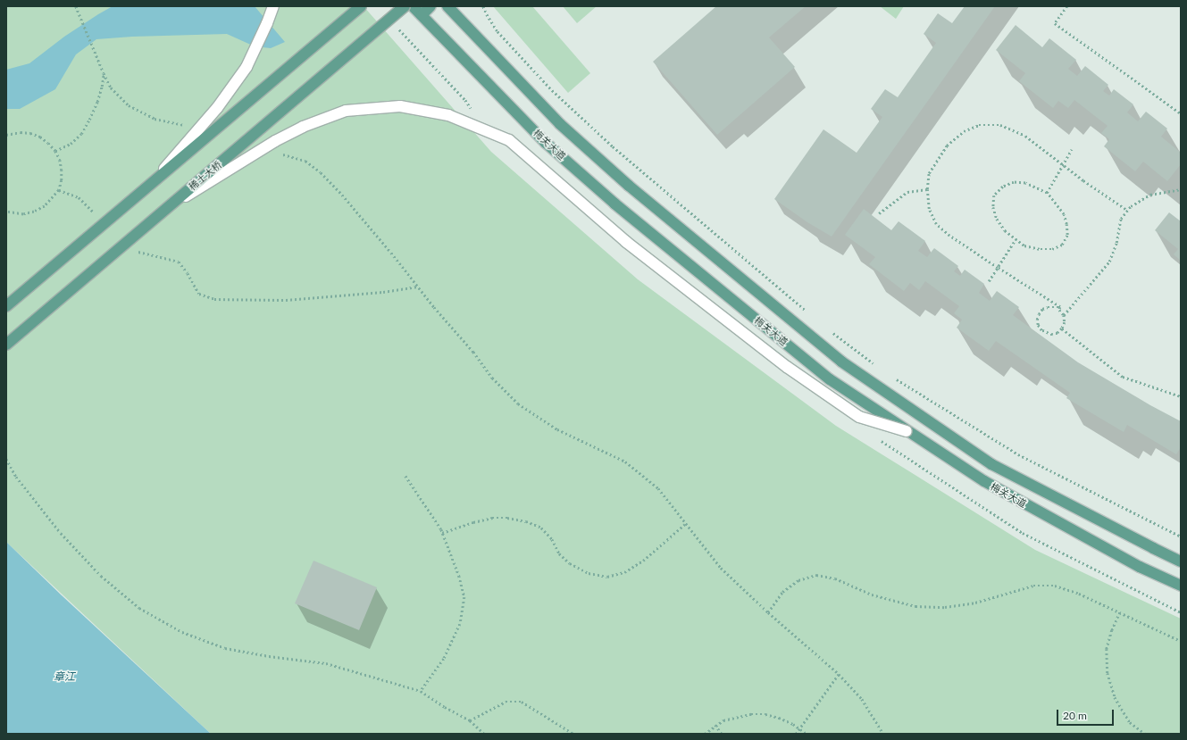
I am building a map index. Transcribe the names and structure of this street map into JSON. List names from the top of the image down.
{
  "streets": {
    "main road": ["梅关大道", "稀土大桥"]
  },
  "water": ["章江"],
  "scale_bar": "20 m"
}
